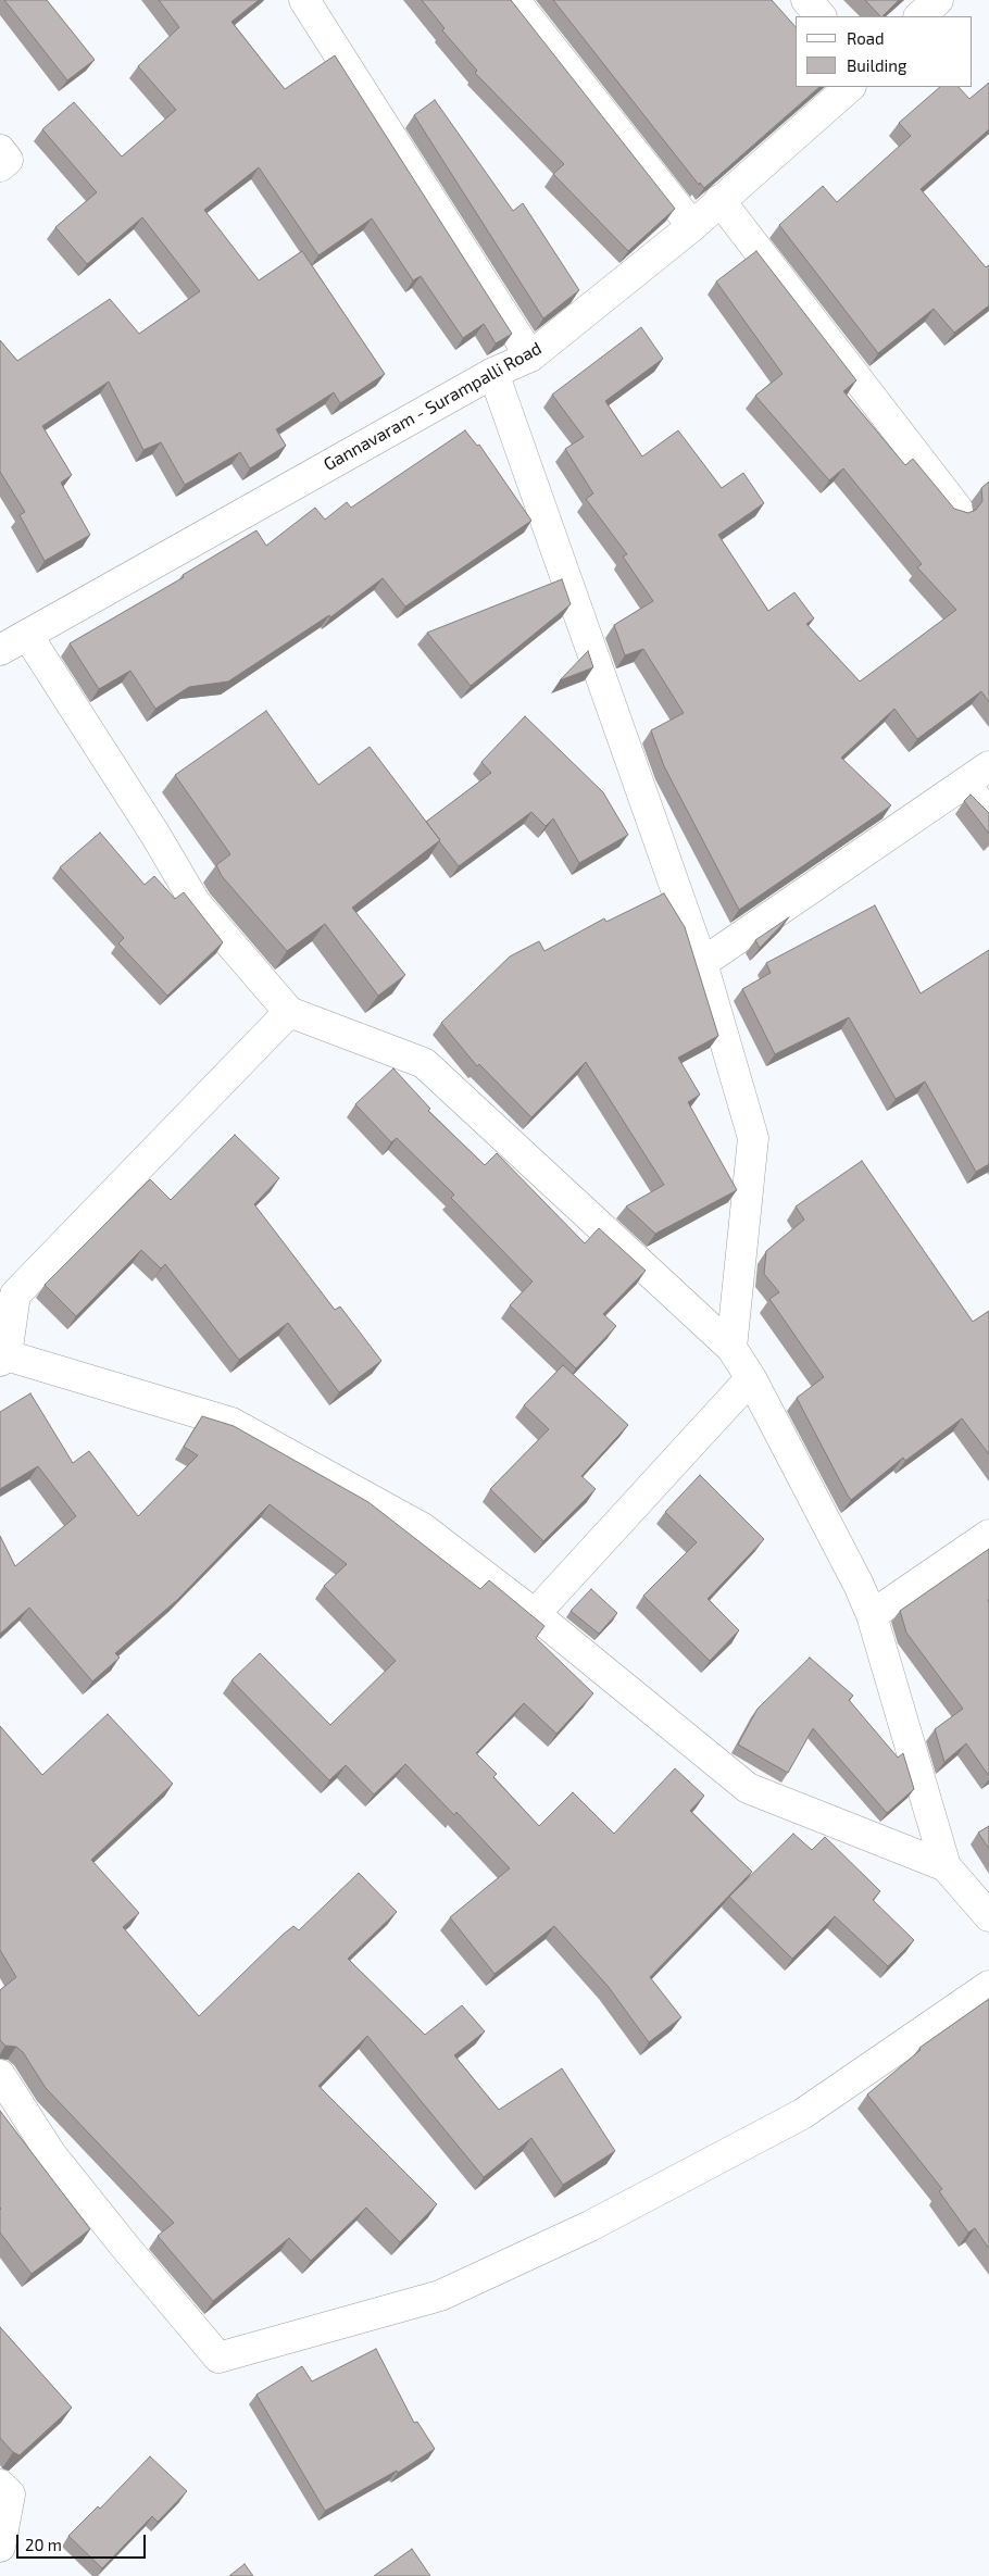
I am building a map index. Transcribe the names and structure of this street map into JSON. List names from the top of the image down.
{
  "streets": {
    "street": ["Gannavaram - Surampalli Road"]
  },
  "legend": ["Road", "Building"],
  "scale_bar": "20 m"
}
